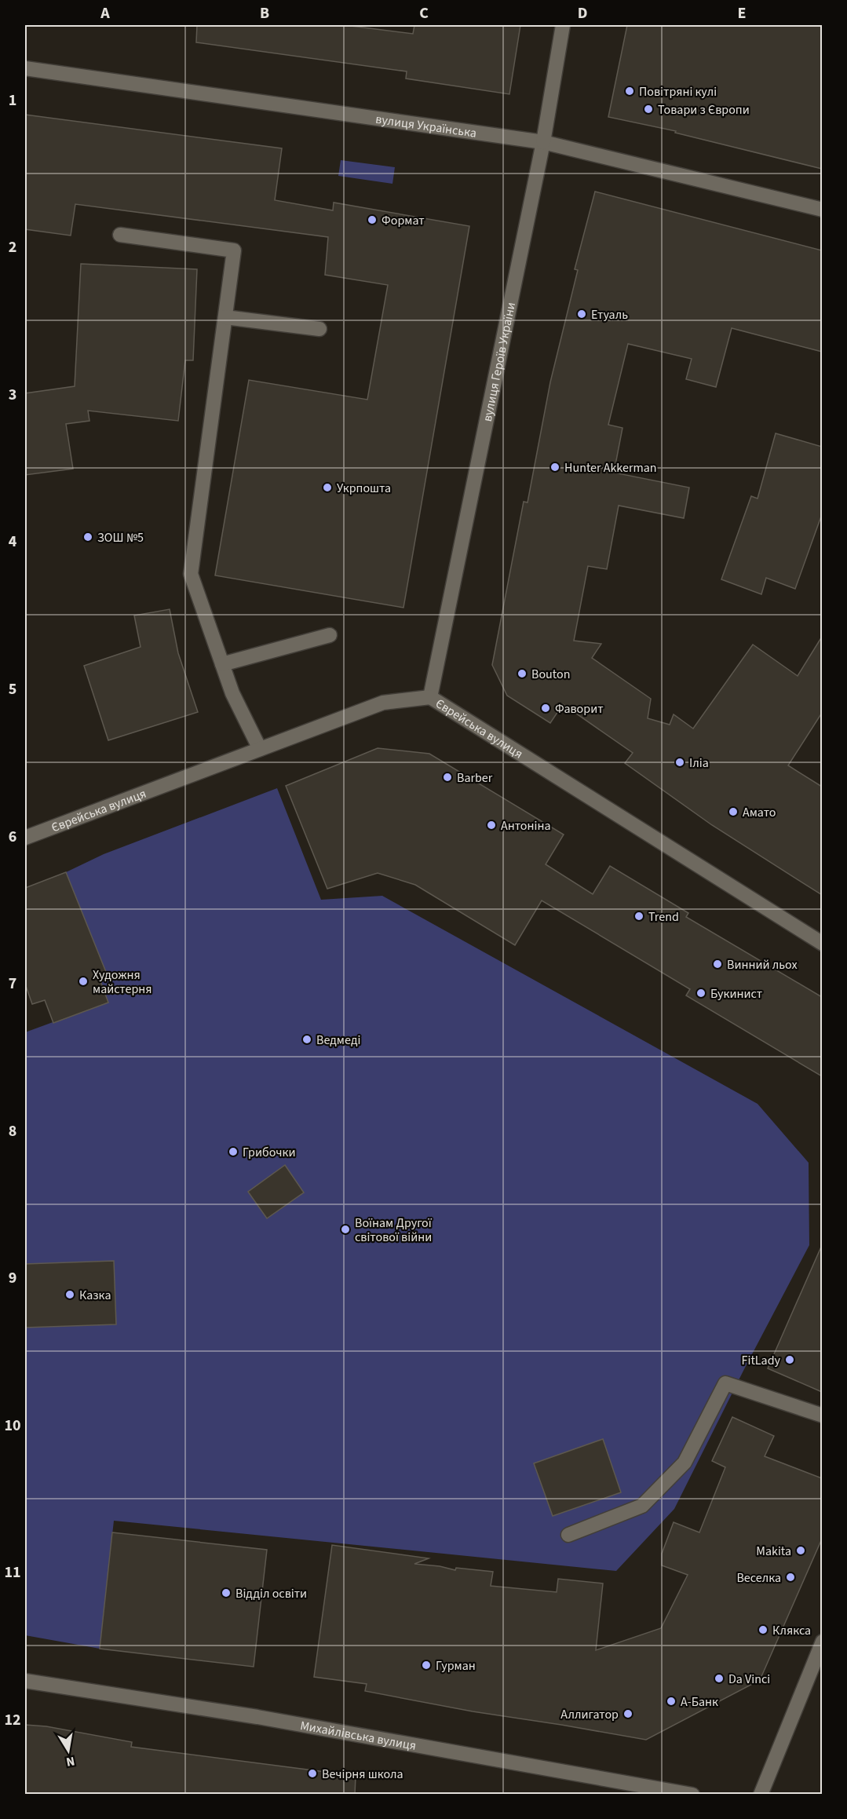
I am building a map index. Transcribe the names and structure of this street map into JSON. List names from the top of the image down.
{
  "streets": {
    "street": [
      "вулиця Українська",
      "вулиця Героїв України",
      "Єврейська вулиця",
      "Михайлівська вулиця"
    ]
  },
  "crossings": [
    ["вулиця Українська", "вулиця Героїв України"],
    ["вулиця Героїв України", "Єврейська вулиця"]
  ],
  "places": [
    "Повітряні кулі",
    "Товари з Європи",
    "Формат",
    "Етуаль",
    "Hunter Akkerman",
    "Укрпошта",
    "ЗОШ №5",
    "Bouton",
    "Фаворит",
    "Іліа",
    "Barber",
    "Амато",
    "Антоніна",
    "Trend",
    "Винний льох",
    "Художня майстерня",
    "Букинист",
    "Ведмеді",
    "Грибочки",
    "Воїнам Другої світової війни",
    "Казка",
    "FitLady",
    "Makita",
    "Веселка",
    "Відділ освіти",
    "Клякса",
    "Гурман",
    "Da Vinci",
    "А-Банк",
    "Аллигатор",
    "Вечірня школа"
  ],
  "north": "bottom",
  "grid": {
    "columns": [
      "A",
      "B",
      "C",
      "D",
      "E"
    ],
    "rows": [
      "1",
      "2",
      "3",
      "4",
      "5",
      "6",
      "7",
      "8",
      "9",
      "10",
      "11",
      "12"
    ]
  }
}
